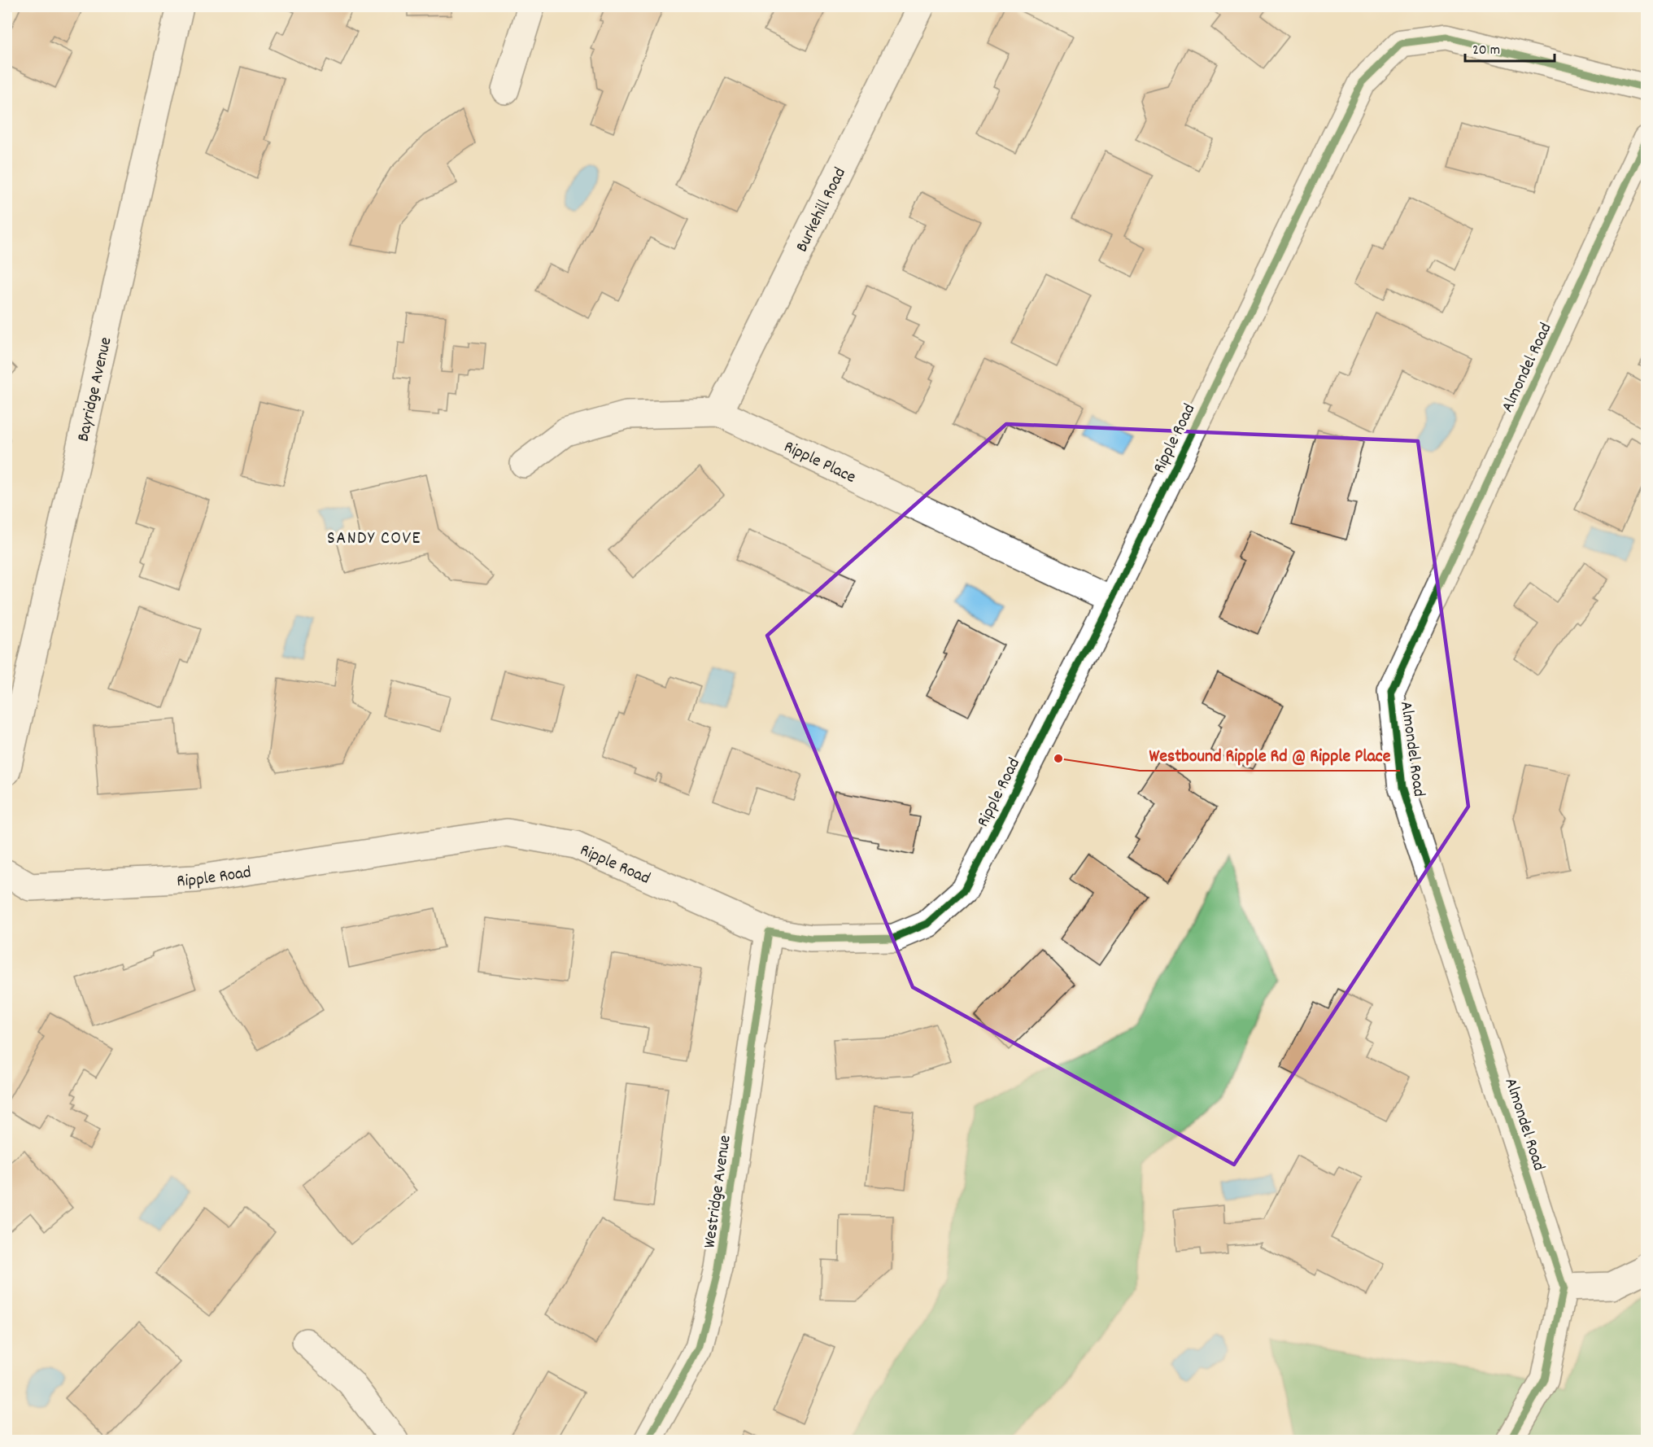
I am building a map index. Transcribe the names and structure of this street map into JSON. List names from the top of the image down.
{
  "streets": {
    "street": [
      "Burkehill Road",
      "Almondel Road",
      "Bayridge Avenue",
      "Ripple Road",
      "Ripple Place",
      "Westridge Avenue"
    ]
  },
  "crossings": [
    ["Burkehill Road", "Ripple Place"],
    ["Ripple Road", "Ripple Place"],
    ["Ripple Road", "Westridge Avenue"]
  ],
  "districts": ["SANDY COVE"],
  "places": ["Westbound Ripple Rd @ Ripple Place"],
  "scale_bar": "20 m"
}
